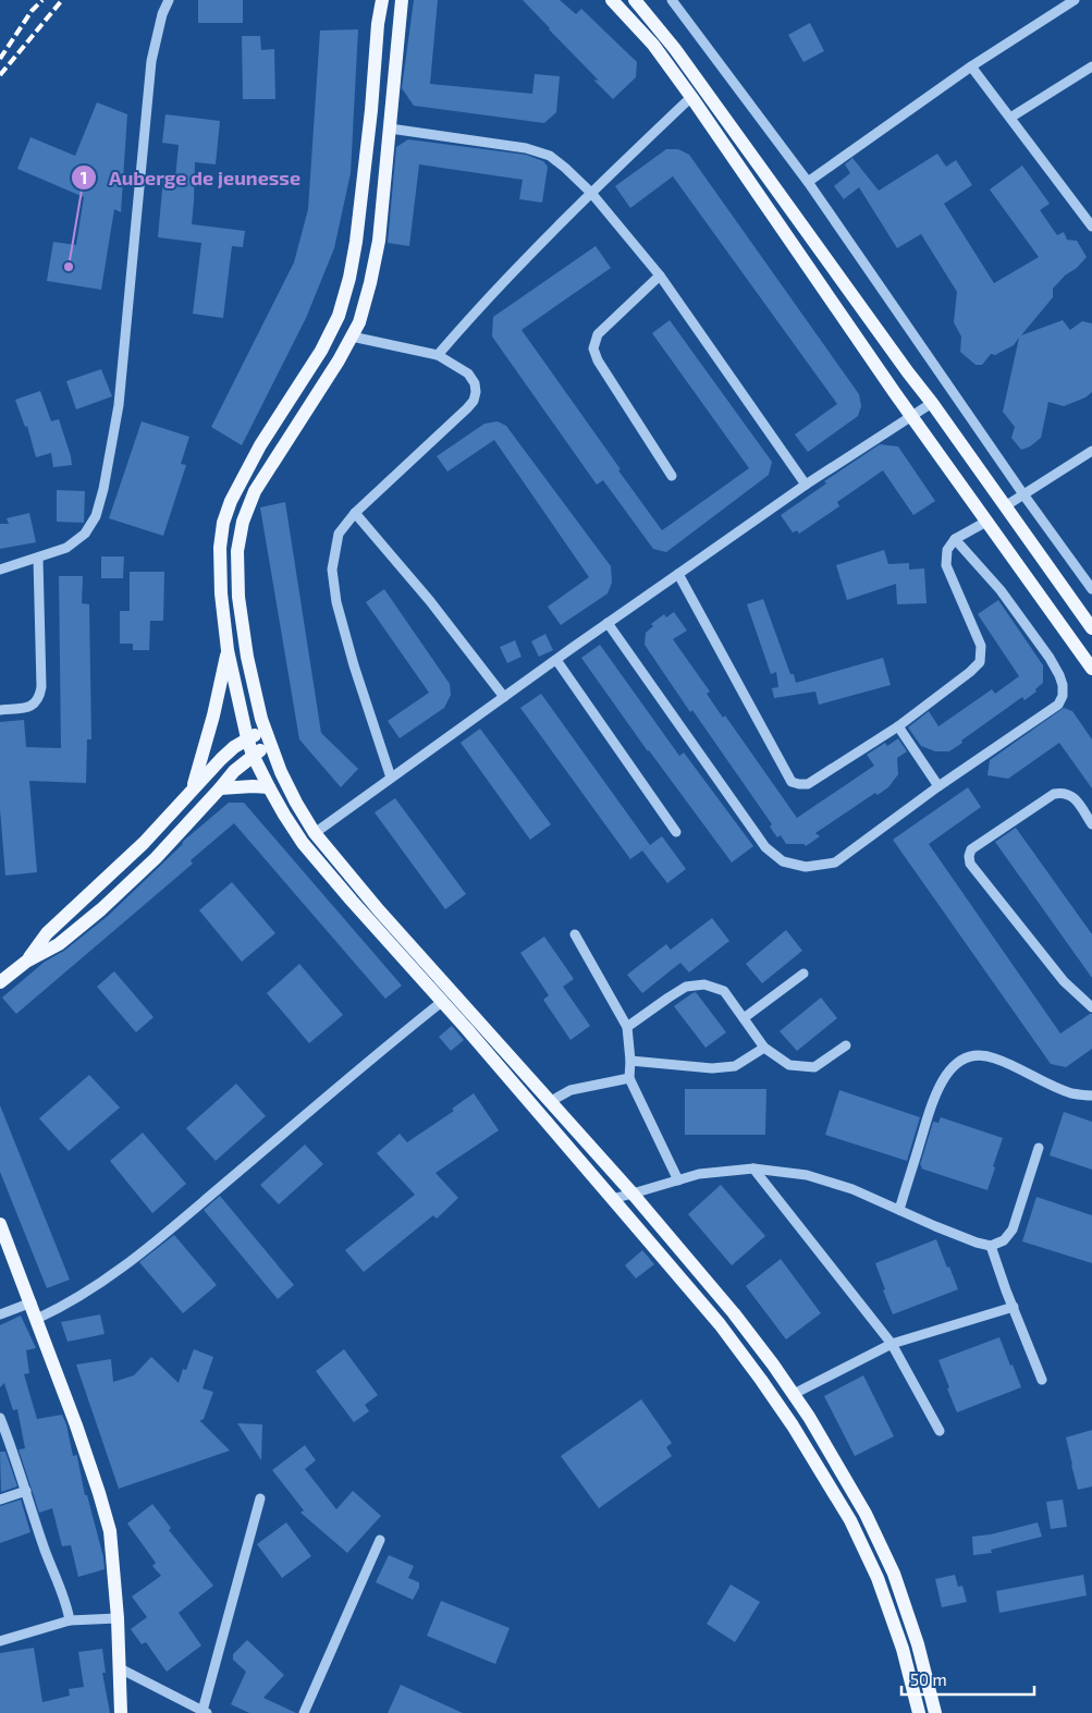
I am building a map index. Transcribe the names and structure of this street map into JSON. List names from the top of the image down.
{
  "places": ["Auberge de jeunesse"],
  "scale_bar": "50 m"
}
